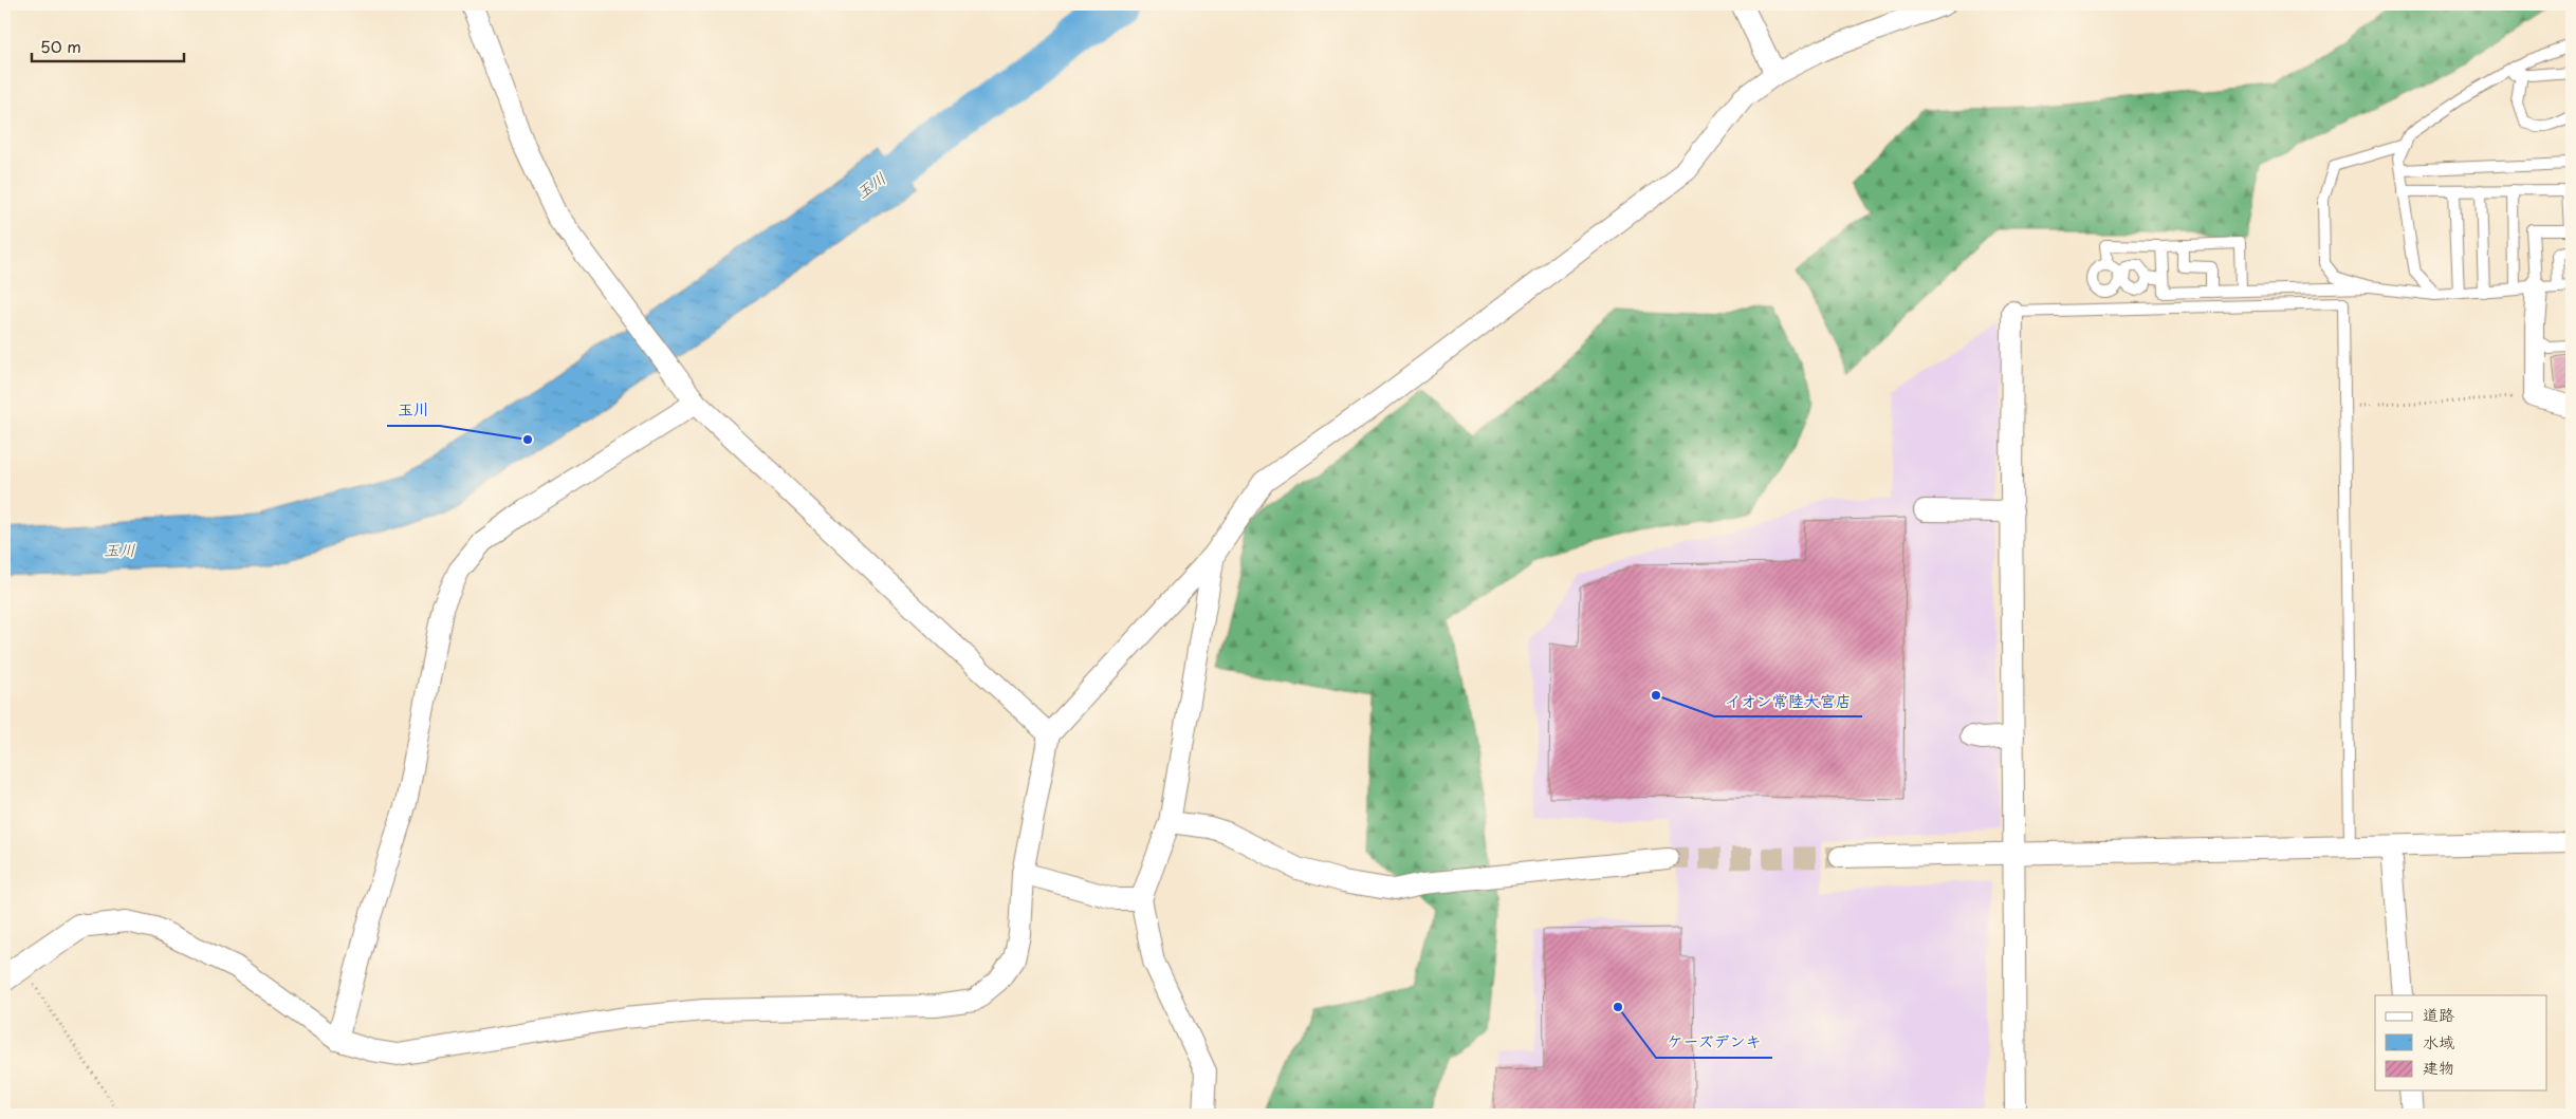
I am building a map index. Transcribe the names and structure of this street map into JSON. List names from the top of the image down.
{
  "water": ["玉川"],
  "places": ["玉川", "イオン常陸大宮店", "ケーズデンキ"],
  "legend": ["道路", "水域", "建物"],
  "scale_bar": "50 m"
}
